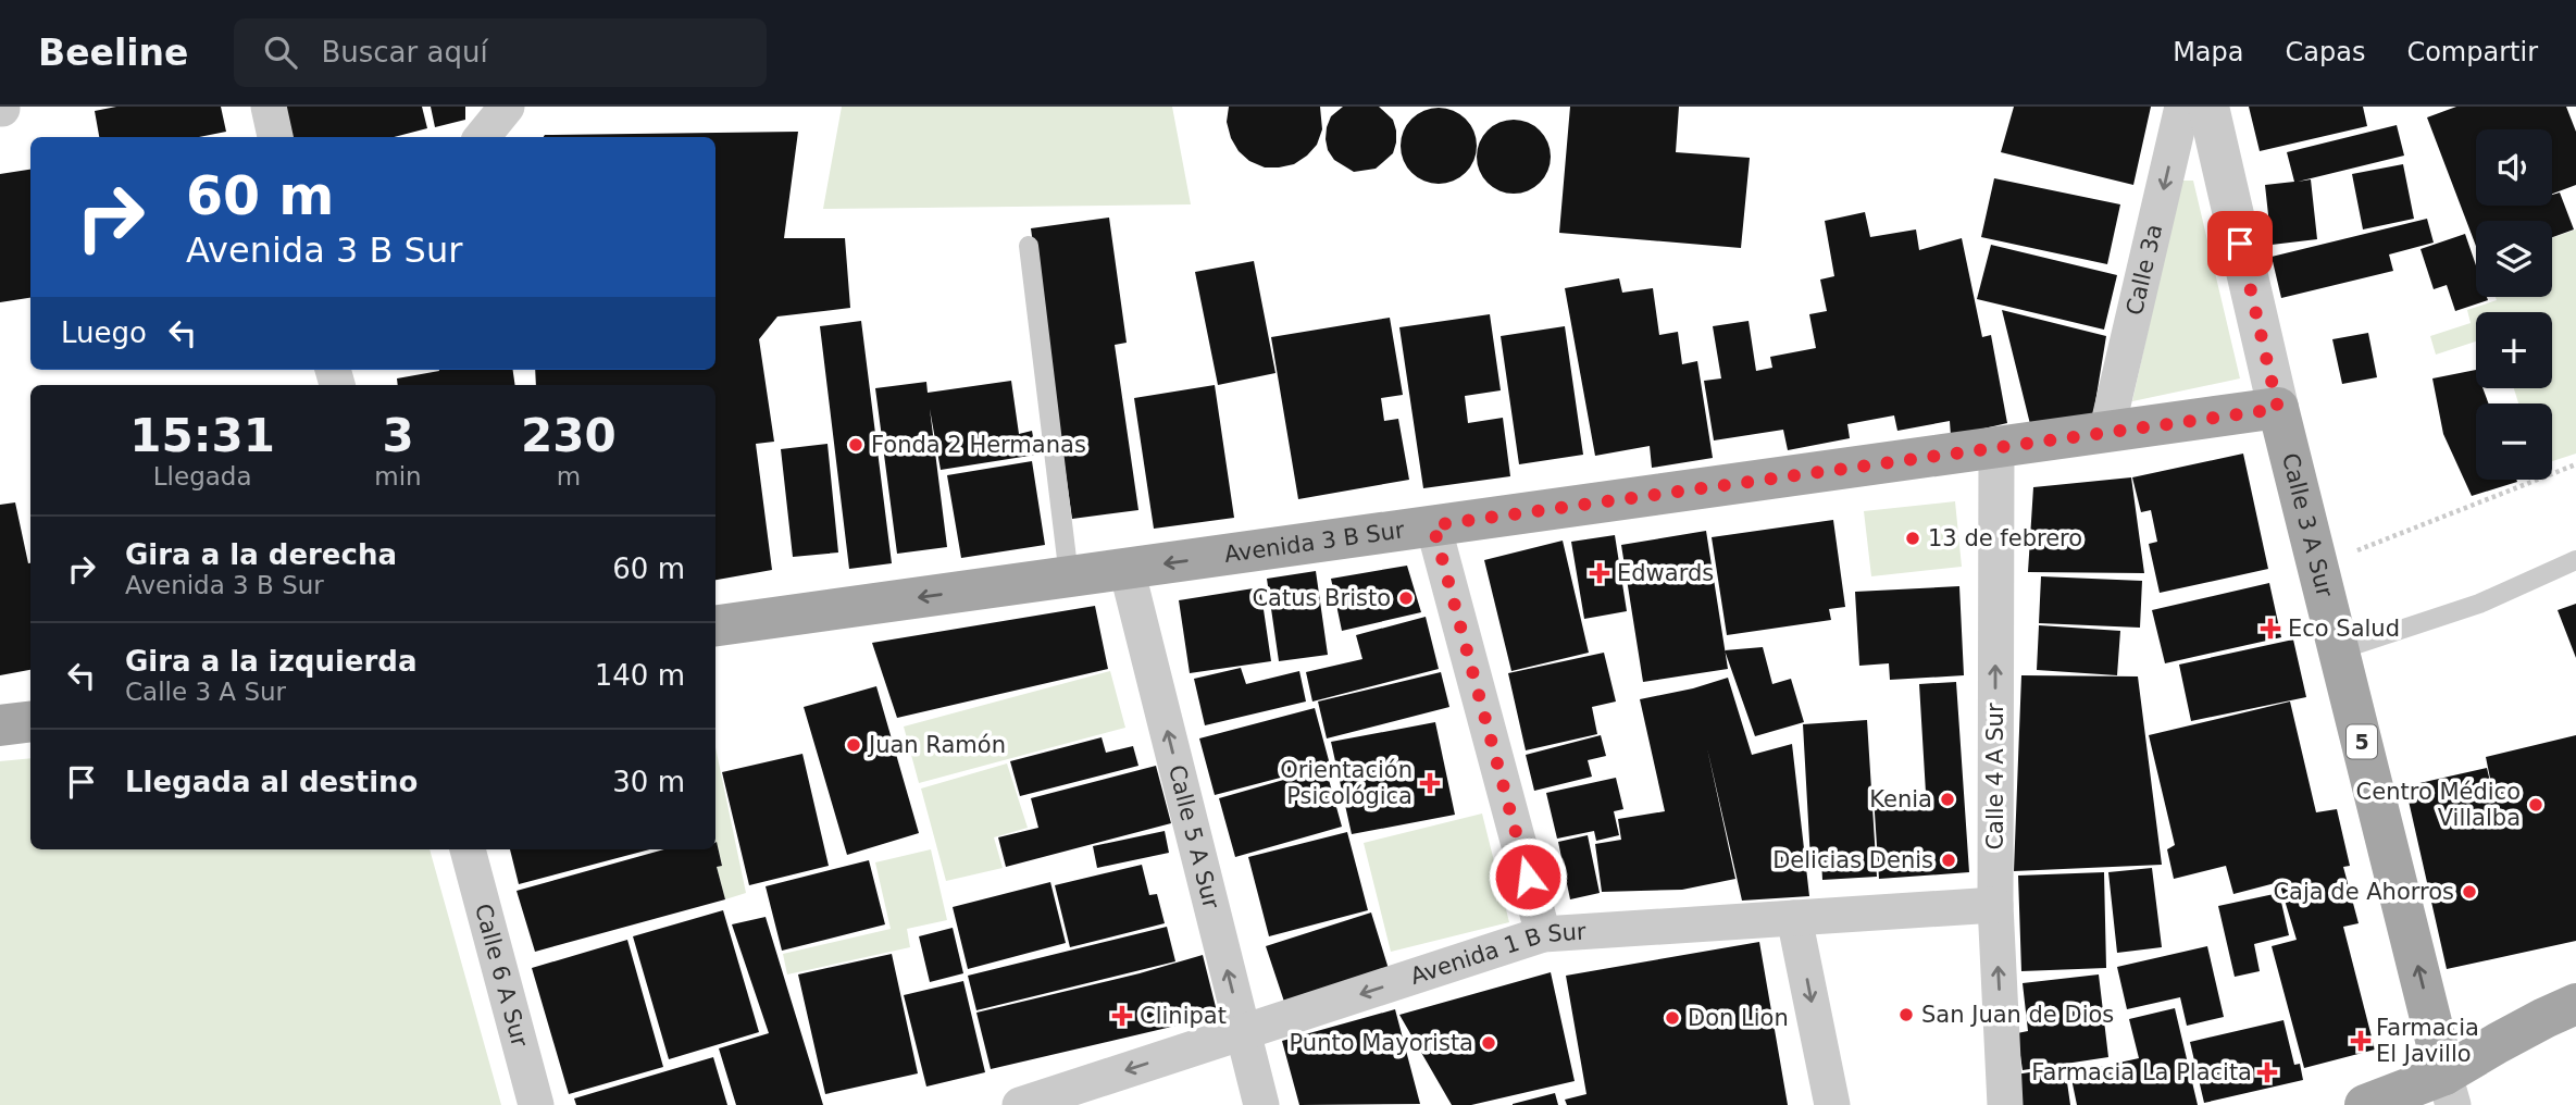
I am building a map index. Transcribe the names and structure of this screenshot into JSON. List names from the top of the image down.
{
  "streets": {
    "main road": ["Calle 3 A Sur", "Avenida 3 B Sur", "5"],
    "street": [
      "Calle 3a",
      "Calle 4 A Sur",
      "Calle 5 A Sur",
      "Avenida 1 B Sur",
      "Calle 6 A Sur"
    ]
  },
  "crossings": [
    ["Calle 3a", "Avenida 3 B Sur"],
    ["Calle 3 A Sur", "Avenida 3 B Sur"],
    ["Avenida 3 B Sur", "Calle 4 A Sur"],
    ["Avenida 3 B Sur", "Calle 5 A Sur"],
    ["Calle 4 A Sur", "Avenida 1 B Sur"],
    ["Calle 5 A Sur", "Avenida 1 B Sur"]
  ],
  "one_way": [
    "Calle 3a",
    "Calle 3 A Sur",
    "Avenida 3 B Sur",
    "Calle 4 A Sur",
    "Avenida 1 B Sur"
  ],
  "places": {
    "other": [
      "Fonda 2 Hermanas",
      "13 de febrero",
      "Catus Bristo",
      "Juan Ramón",
      "Kenia",
      "Centro Médico Villalba",
      "Delicias Denis",
      "Caja de Ahorros",
      "San Juan de Dios",
      "Don Lion",
      "Punto Mayorista"
    ],
    "health": [
      "Edwards",
      "Eco Salud",
      "Orientación Psicológica",
      "Clinipat",
      "Farmacia El Javillo",
      "Farmacia La Placita"
    ]
  },
  "page": {
    "header": "Beeline",
    "search": "Buscar aquí",
    "nav": ["Mapa", "Capas", "Compartir"],
    "map_buttons": ["+", "−"],
    "turn": ["60 m", "Avenida 3 B Sur"],
    "then": "Luego",
    "eta": [
      "15:31",
      "Llegada",
      "3",
      "min",
      "230",
      "m"
    ],
    "list": [
      {
        "name": "Gira a la derecha",
        "note": "Avenida 3 B Sur",
        "value": "60 m"
      },
      {
        "name": "Gira a la izquierda",
        "note": "Calle 3 A Sur",
        "value": "140 m"
      },
      {
        "name": "Llegada al destino",
        "value": "30 m"
      }
    ]
  }
}
